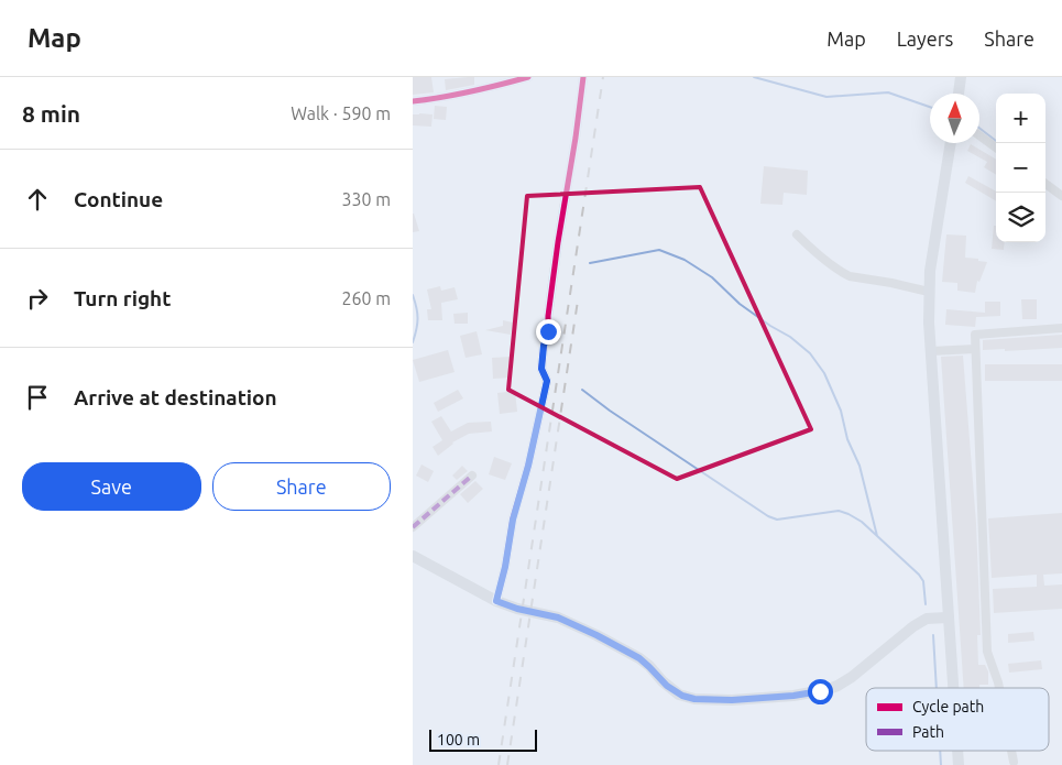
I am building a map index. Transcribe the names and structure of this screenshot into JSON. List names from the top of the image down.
{
  "legend": ["Cycle path", "Path"],
  "scale_bar": "100 m",
  "north": "top",
  "page": {
    "header": "Map",
    "nav": ["Map", "Layers", "Share"],
    "heading": ["8 min", "Walk · 590 m"],
    "map_buttons": ["+", "−"],
    "list": [
      ["Continue", "330 m"],
      ["Turn right", "260 m"],
      "Arrive at destination"
    ],
    "buttons": ["Save", "Share"],
    "scale": "100 m"
  }
}
